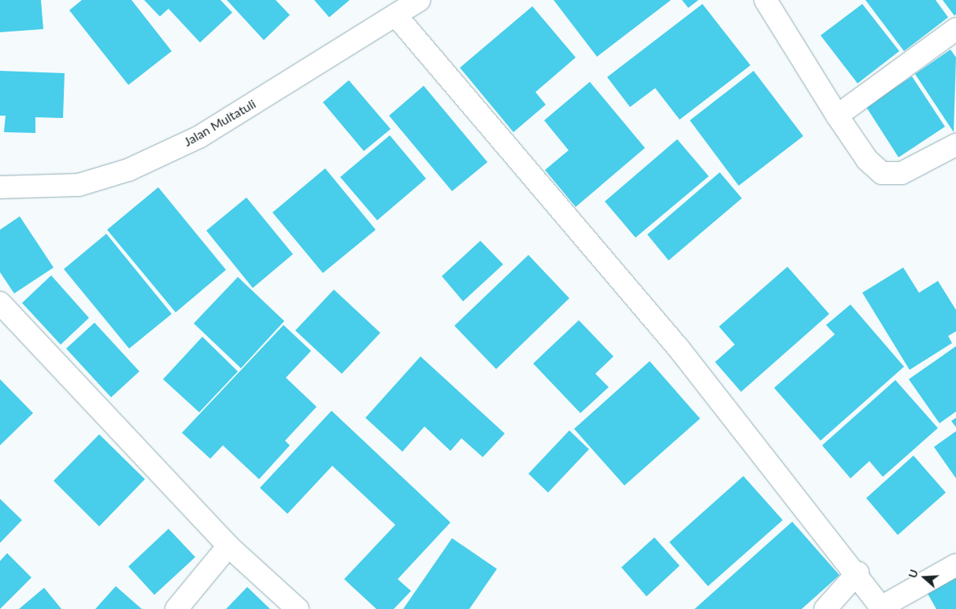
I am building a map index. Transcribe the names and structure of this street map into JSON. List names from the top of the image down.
{
  "streets": {
    "street": ["Jalan Multatuli"]
  },
  "north": "left"
}
